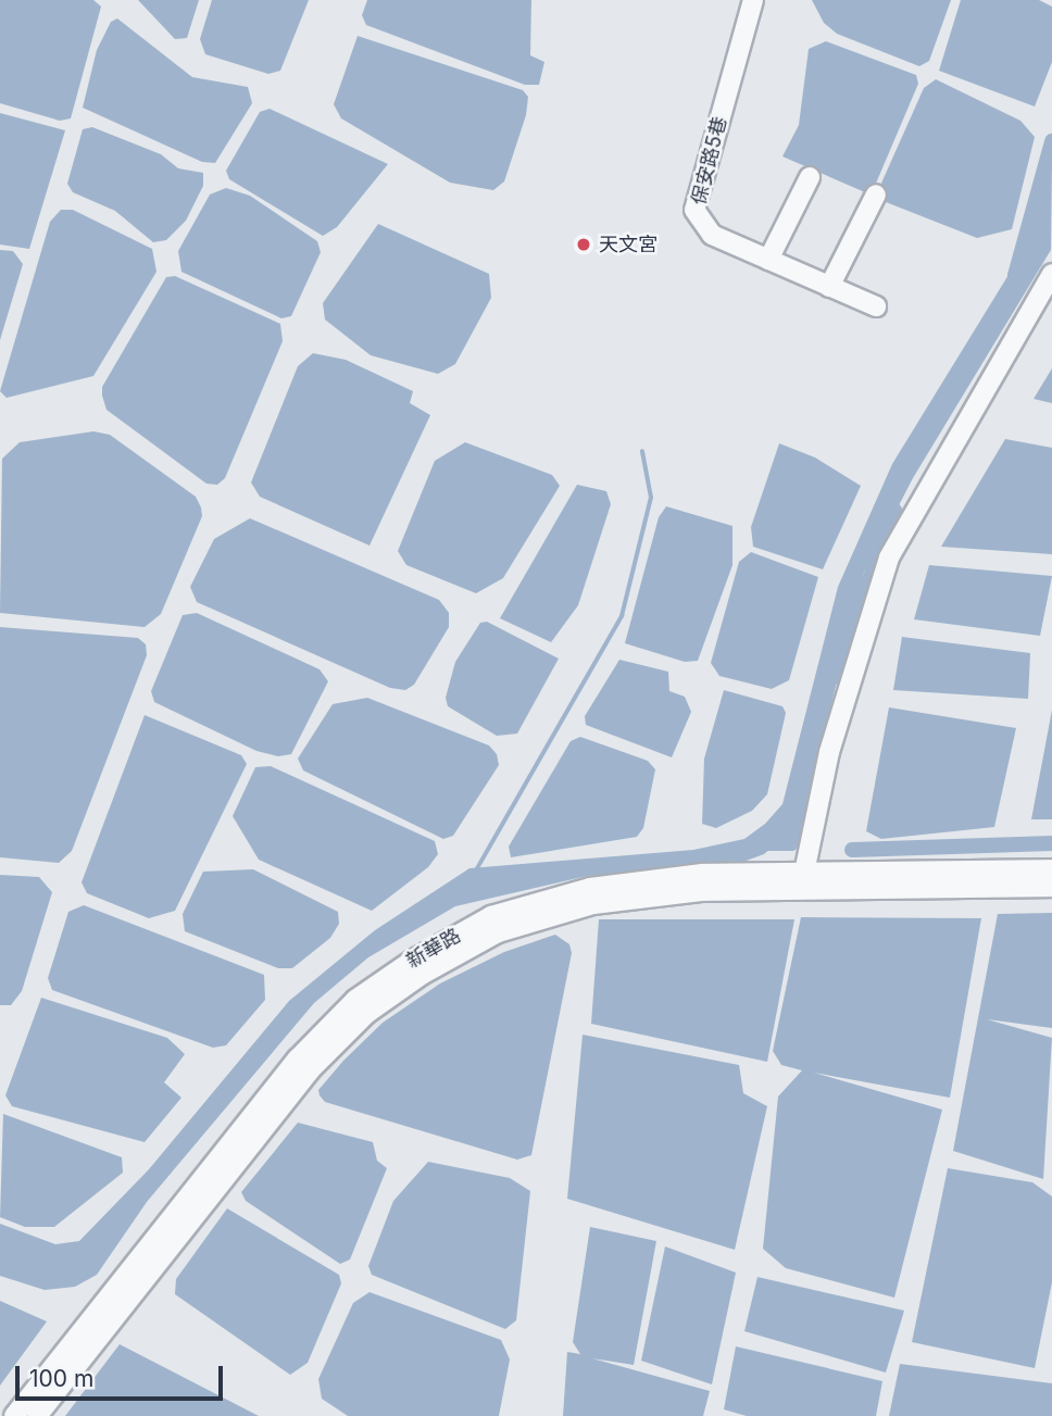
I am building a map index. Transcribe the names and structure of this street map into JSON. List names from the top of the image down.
{
  "streets": {
    "street": ["保安路5巷", "新華路"]
  },
  "places": ["天文宮"],
  "scale_bar": "100 m"
}
